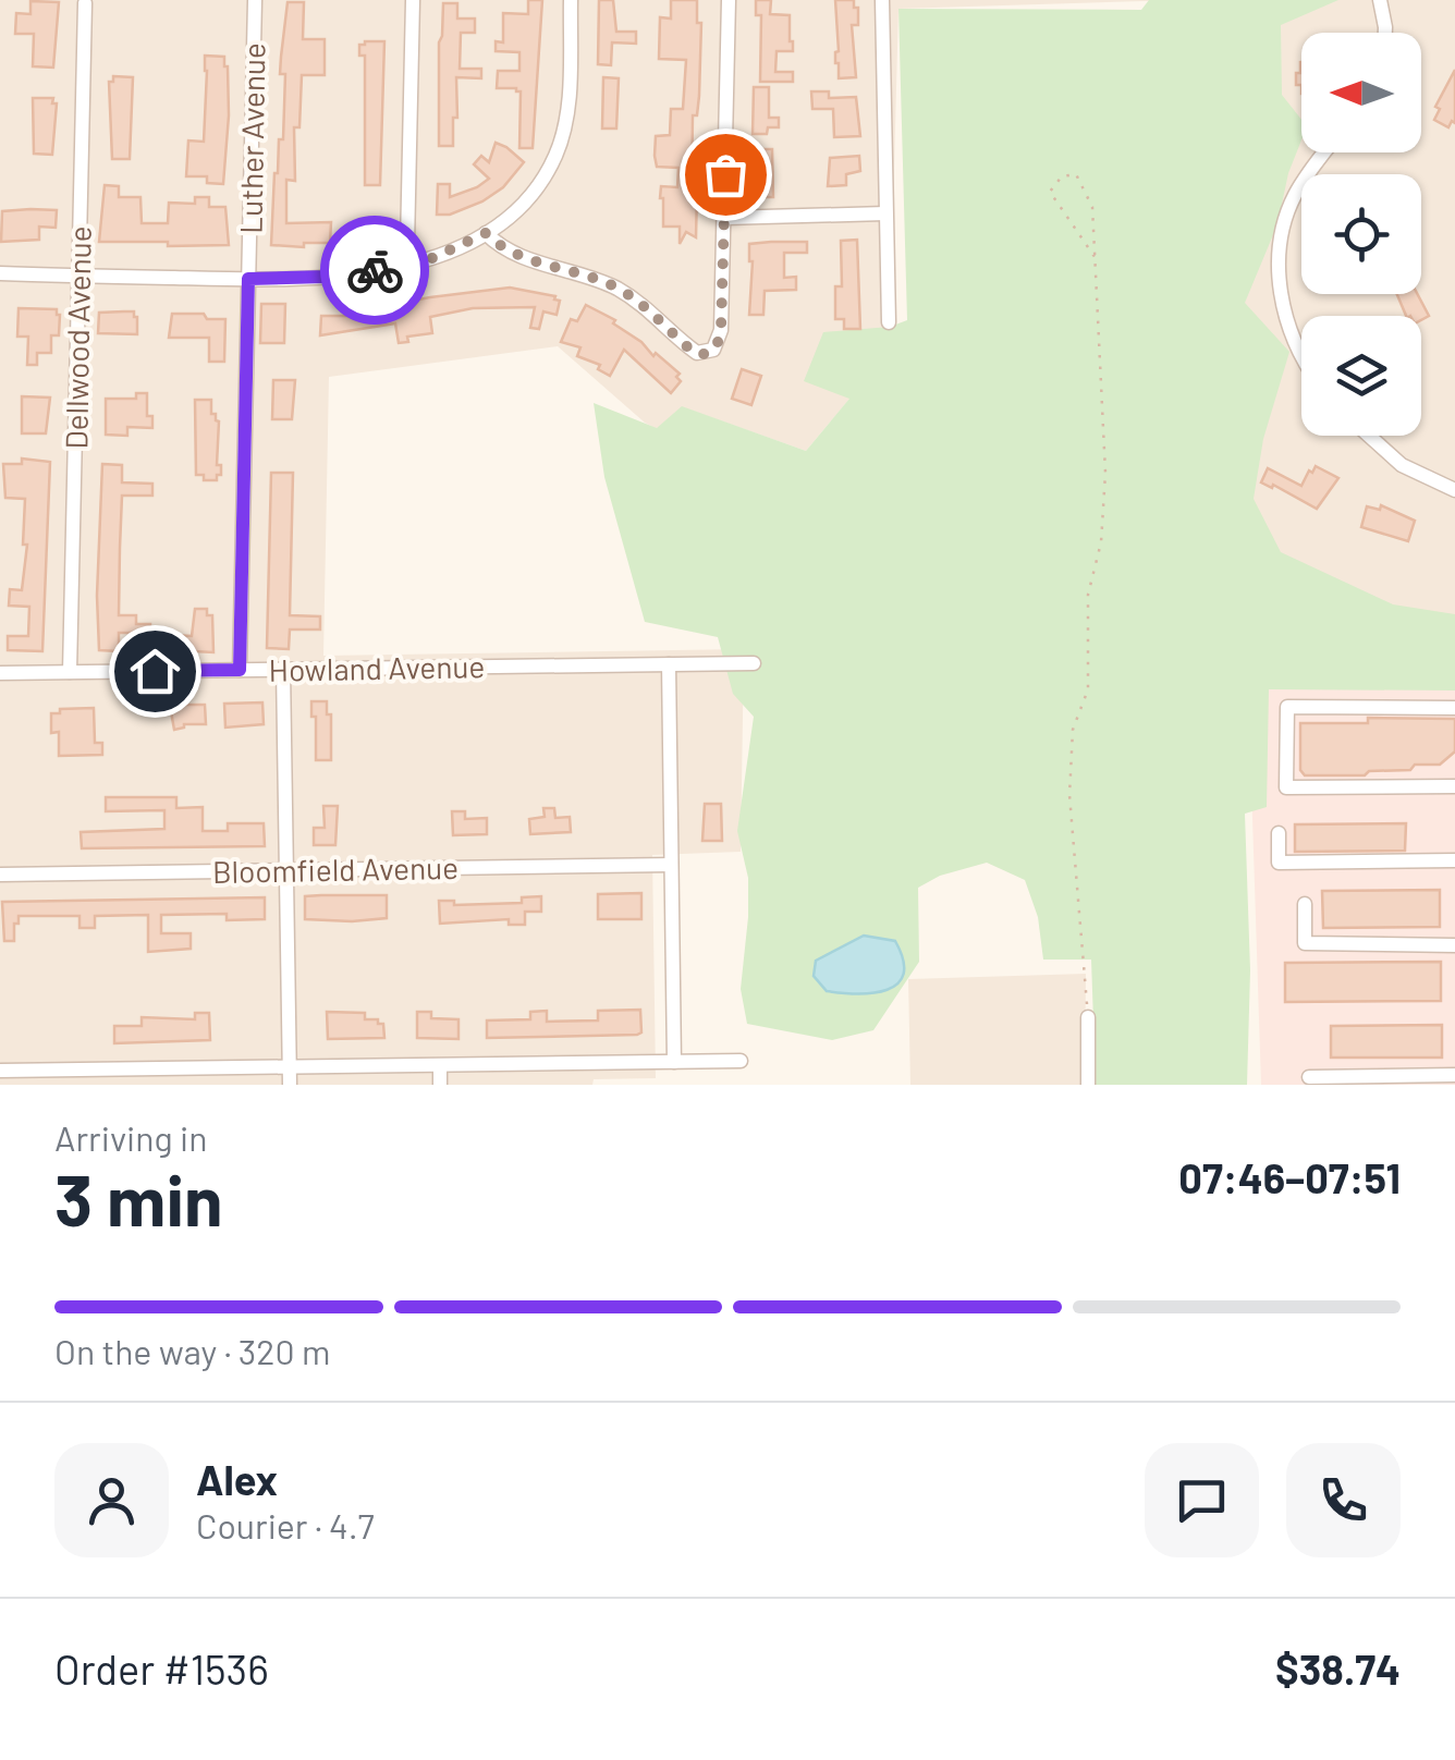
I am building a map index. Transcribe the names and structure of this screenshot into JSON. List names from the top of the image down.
{
  "streets": {
    "street": [
      "Luther Avenue",
      "Dellwood Avenue",
      "Howland Avenue",
      "Bloomfield Avenue"
    ]
  },
  "crossings": [
    ["Luther Avenue", "Howland Avenue"],
    ["Dellwood Avenue", "Howland Avenue"]
  ],
  "north": "left",
  "page": {
    "heading": ["3 min", "Arriving in", "07:46–07:51"],
    "panel": [
      "Alex",
      "Courier · 4.7",
      "Order #1536",
      "$38.74"
    ],
    "bar": "On the way · 320 m"
  }
}
